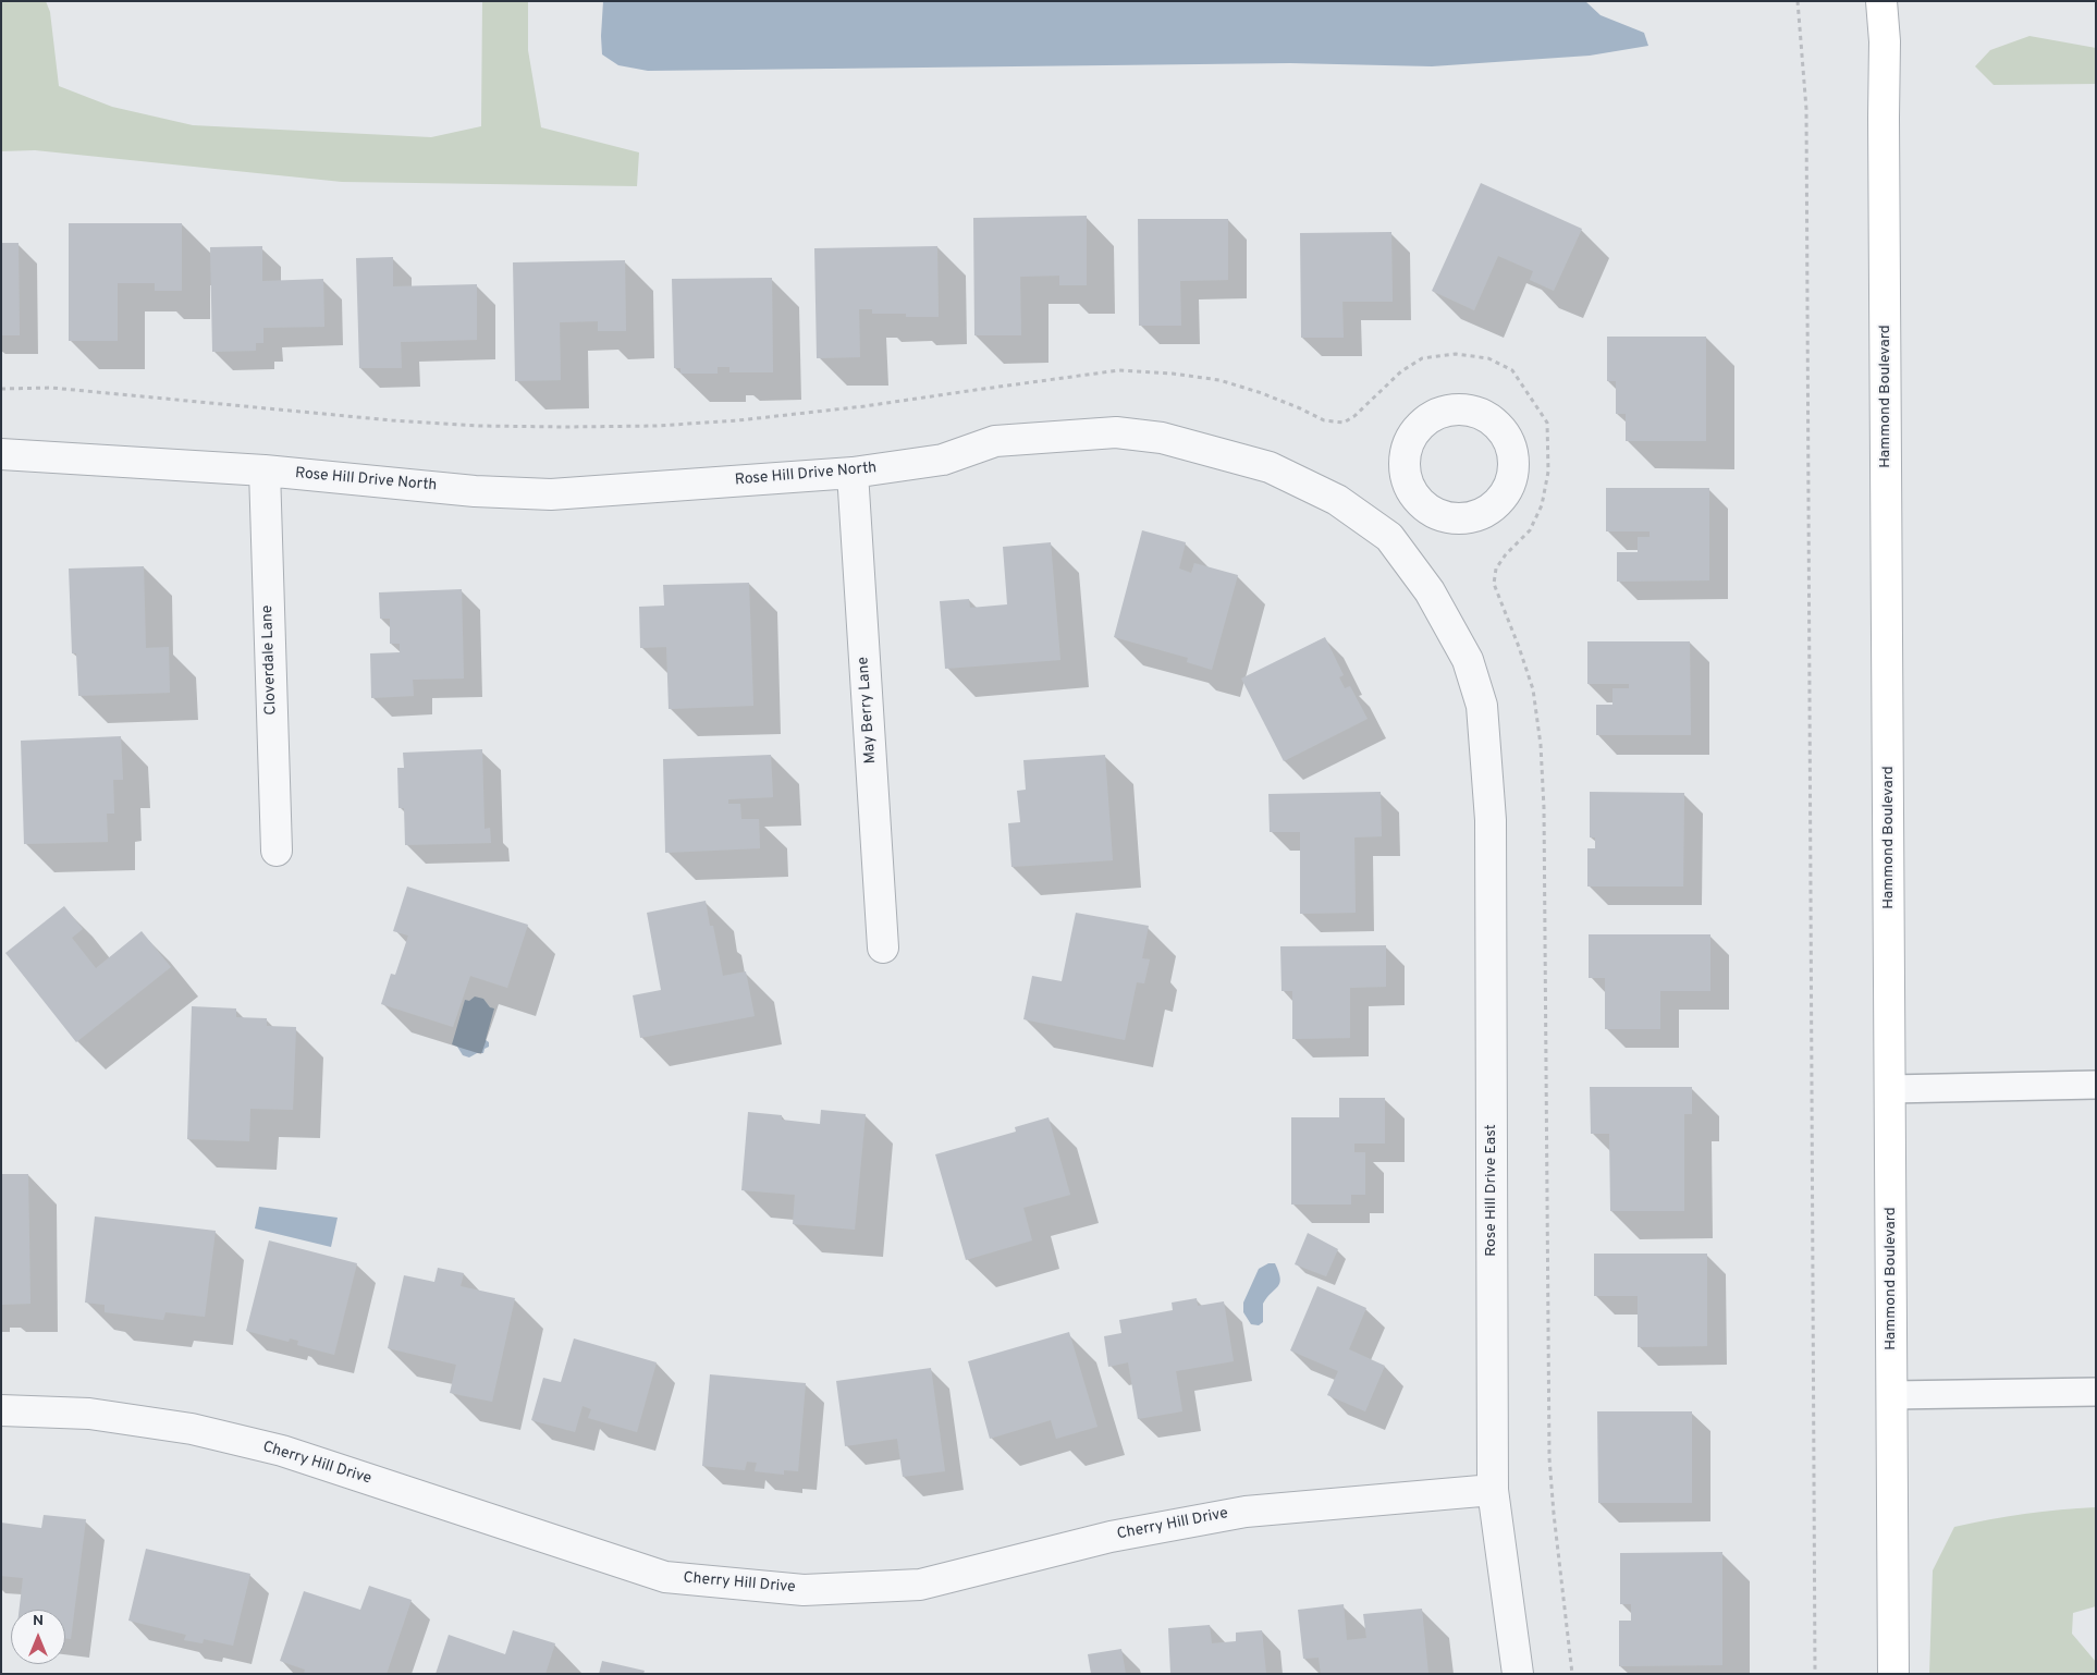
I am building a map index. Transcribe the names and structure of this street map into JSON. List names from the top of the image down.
{
  "streets": {
    "street": [
      "Hammond Boulevard",
      "Rose Hill Drive North",
      "Cloverdale Lane",
      "May Berry Lane",
      "Rose Hill Drive East",
      "Cherry Hill Drive"
    ]
  },
  "crossings": [
    ["Rose Hill Drive North", "Cloverdale Lane"],
    ["Rose Hill Drive North", "May Berry Lane"],
    ["Rose Hill Drive North", "Rose Hill Drive East"],
    ["Rose Hill Drive East", "Cherry Hill Drive"]
  ],
  "north": "top"
}
